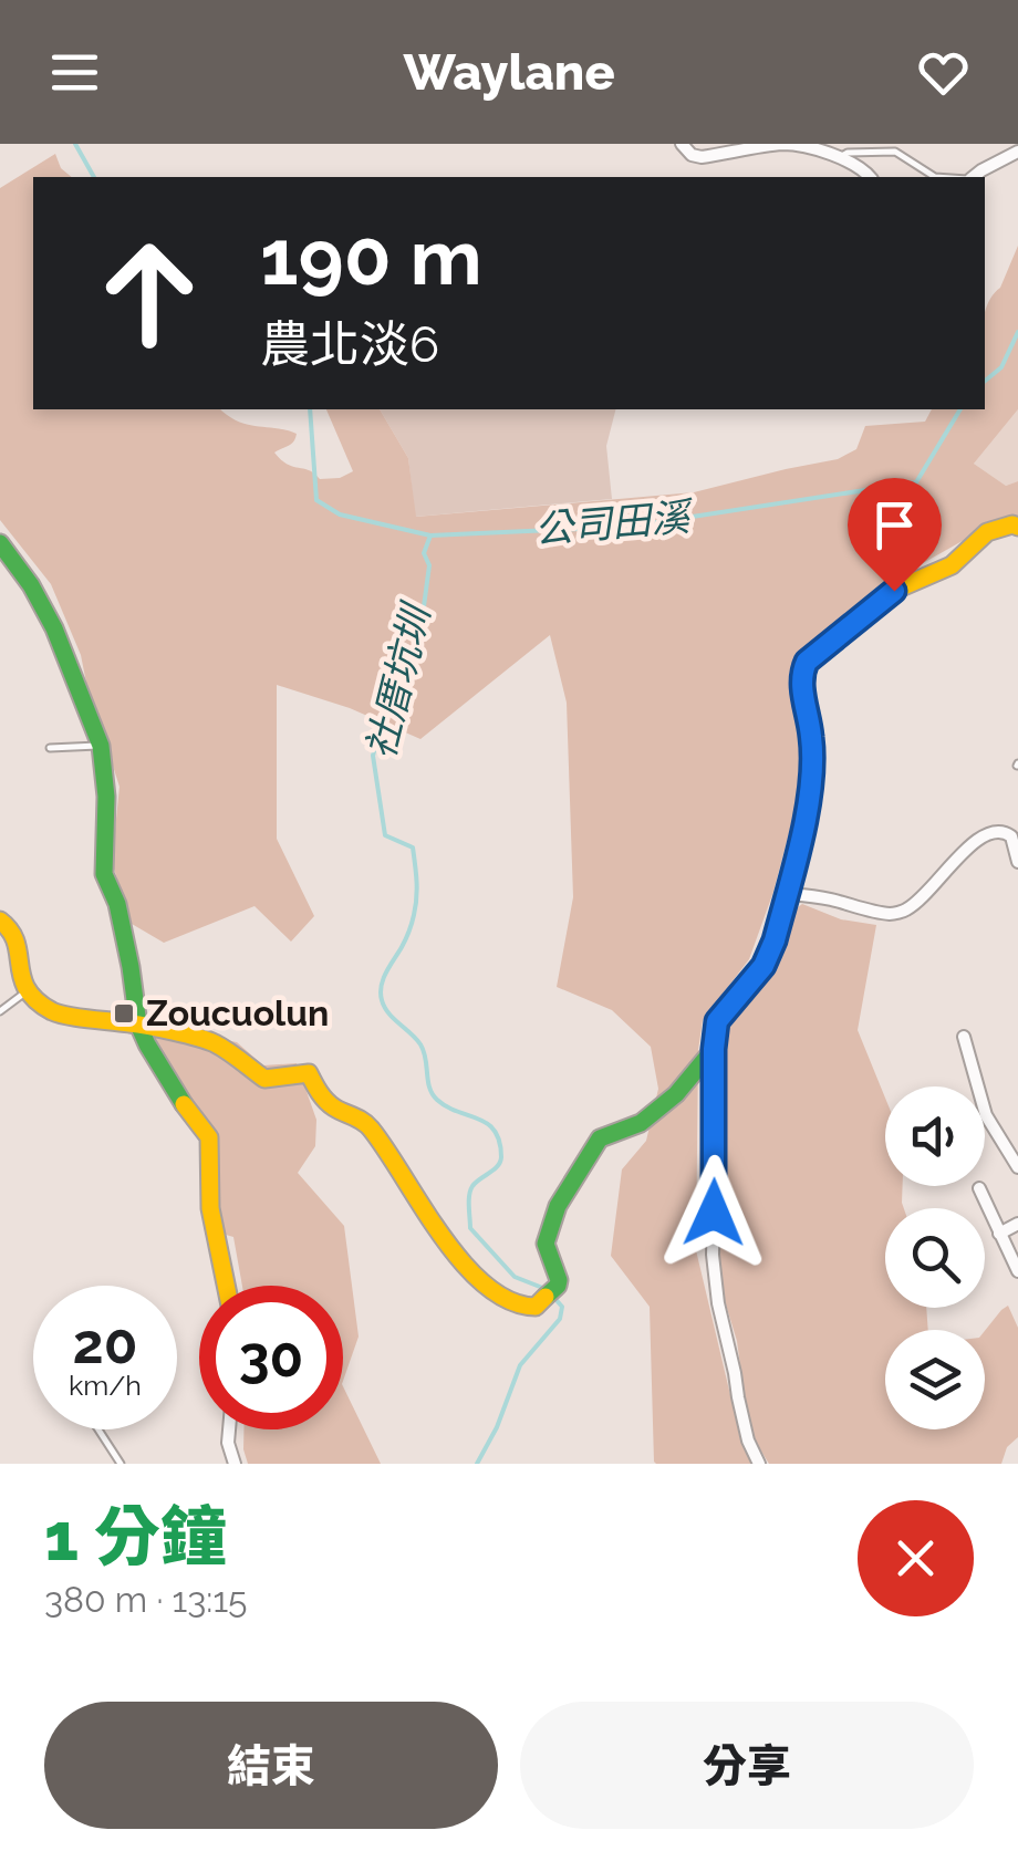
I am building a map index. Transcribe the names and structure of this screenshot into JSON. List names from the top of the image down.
{
  "water": ["公司田溪", "社厝坑圳"],
  "places": {
    "transit": ["Zoucuolun"]
  },
  "page": {
    "header": "Waylane",
    "turn": ["190 m", "農北淡6"],
    "speed": "20 km/h",
    "limit": "30",
    "heading": ["1 分鐘", "380 m · 13:15"],
    "buttons": ["結束", "分享"]
  }
}
